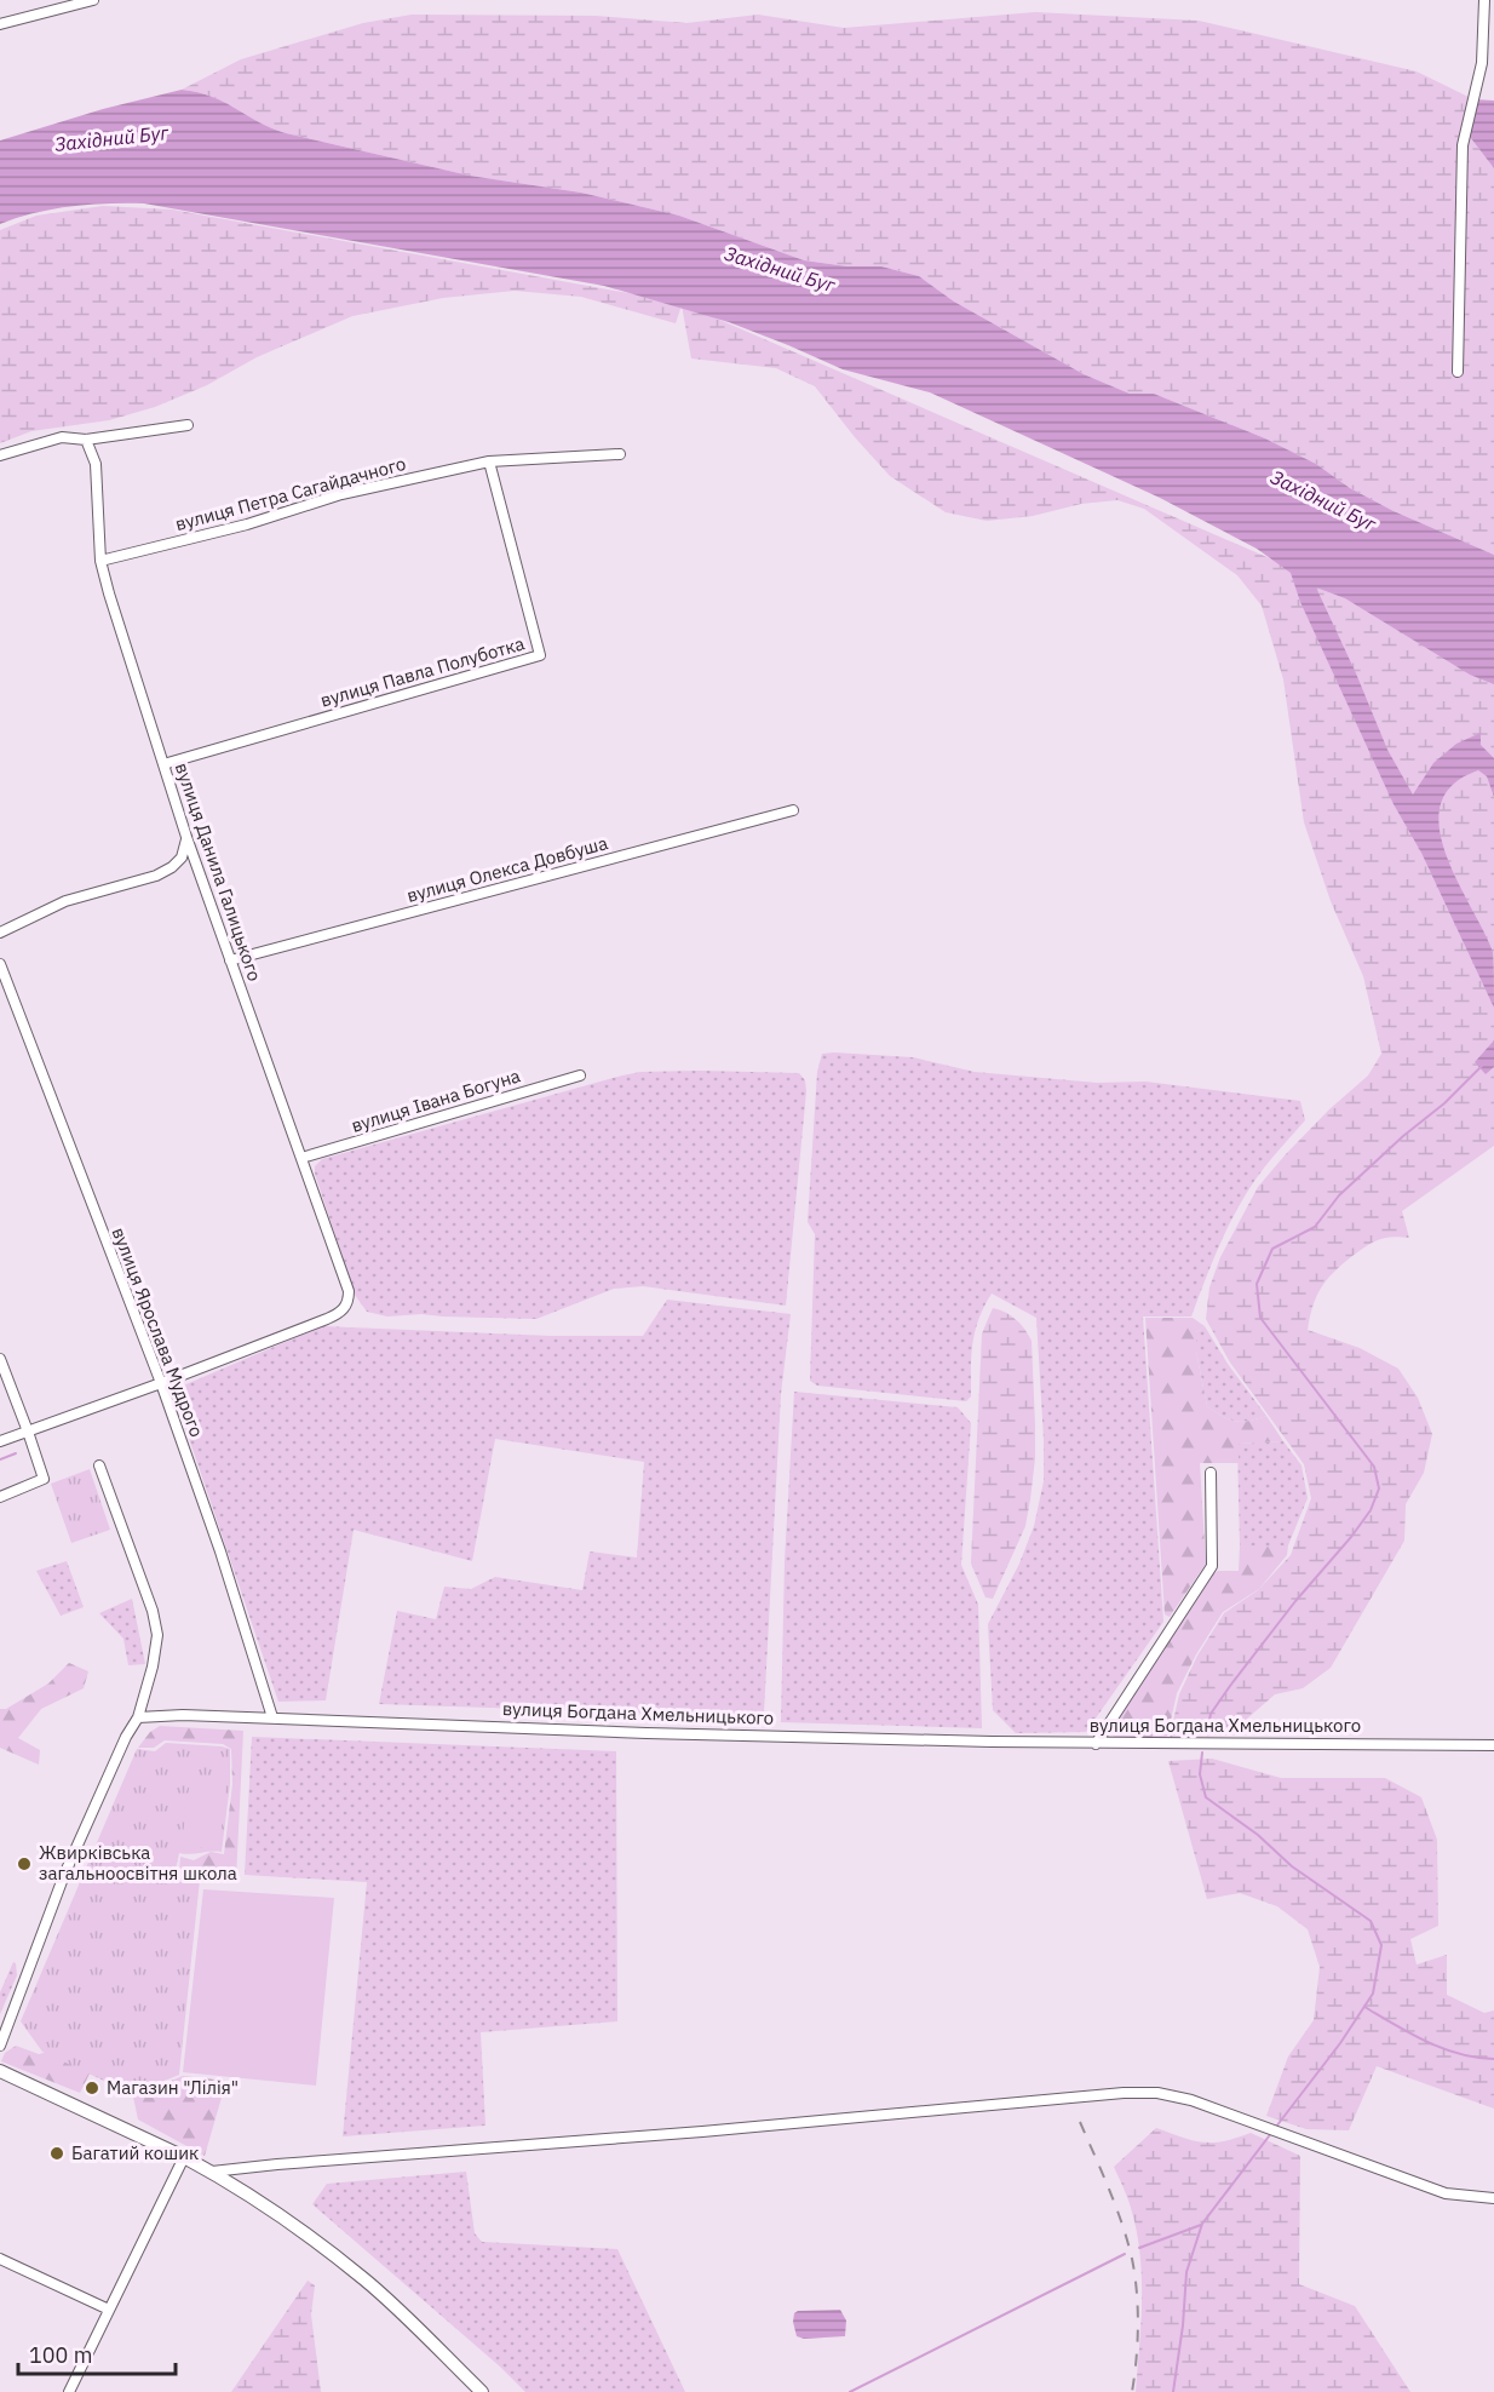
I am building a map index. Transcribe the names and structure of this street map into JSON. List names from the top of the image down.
{
  "streets": {
    "street": [
      "вулиця Петра Сагайдачного",
      "вулиця Павла Полуботка",
      "вулиця Олекса Довбуша",
      "вулиця Данила Галицького",
      "вулиця Івана Богуна",
      "вулиця Ярослава Мудрого",
      "вулиця Богдана Хмельницького"
    ]
  },
  "crossings": [
    ["вулиця Петра Сагайдачного", "вулиця Павла Полуботка"],
    ["вулиця Петра Сагайдачного", "вулиця Данила Галицького"],
    ["вулиця Павла Полуботка", "вулиця Данила Галицького"],
    ["вулиця Олекса Довбуша", "вулиця Данила Галицького"],
    ["вулиця Данила Галицького", "вулиця Івана Богуна"],
    ["вулиця Данила Галицького", "вулиця Ярослава Мудрого"],
    ["вулиця Ярослава Мудрого", "вулиця Богдана Хмельницького"]
  ],
  "water": ["Західний Буг"],
  "places": ["Жвирківська загальноосвітня школа", "Магазин \"Лілія\"", "Багатий кошик"],
  "scale_bar": "100 m"
}
